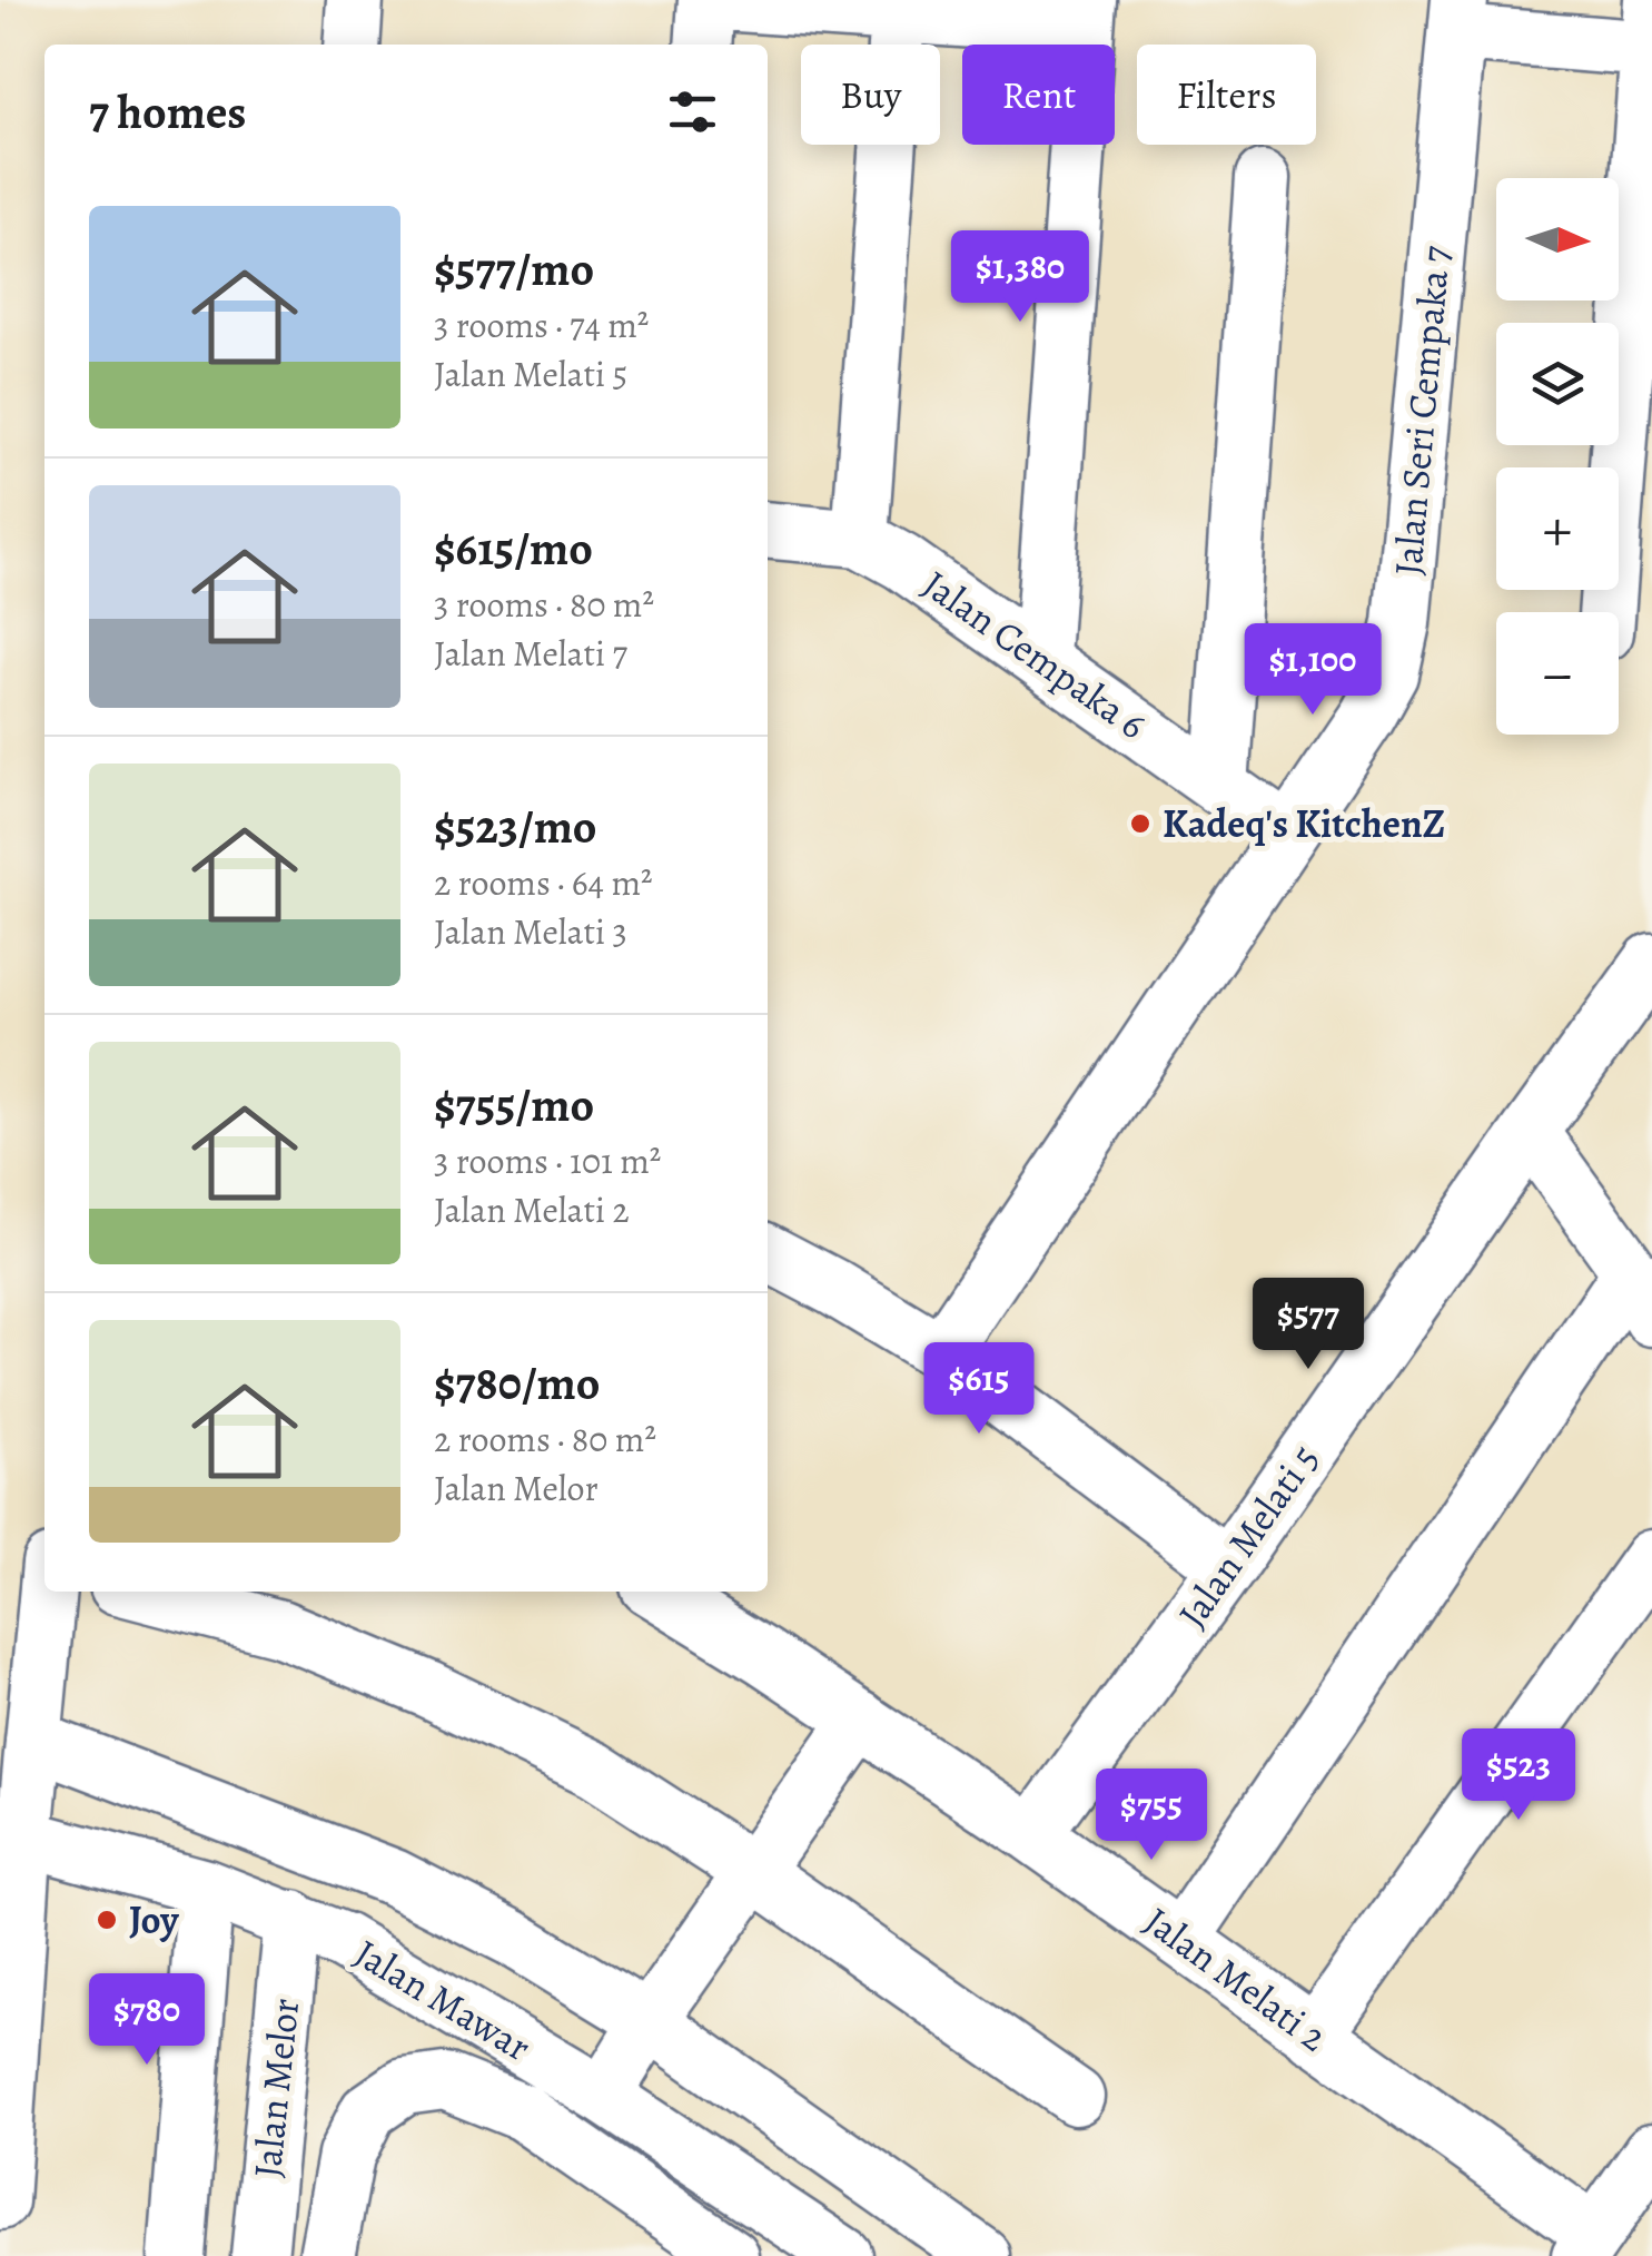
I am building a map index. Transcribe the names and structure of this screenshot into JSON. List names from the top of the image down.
{
  "streets": {
    "street": [
      "Jalan Seri Cempaka 7",
      "Jalan Cempaka 6",
      "Jalan Melati 5",
      "Jalan Melati 2",
      "Jalan Mawar",
      "Jalan Melor"
    ]
  },
  "crossings": [
    ["Jalan Seri Cempaka 7", "Jalan Cempaka 6"],
    ["Jalan Melati 5", "Jalan Melati 2"],
    ["Jalan Mawar", "Jalan Melor"]
  ],
  "places": ["Kadeq's KitchenZ", "Joy"],
  "north": "right",
  "page": {
    "chip": ["Buy", "Rent", "Filters"],
    "heading": "7 homes",
    "map_buttons": ["+", "−"],
    "list": [
      {
        "name": "$577/mo",
        "note": "3 rooms · 74 m² · Jalan Melati 5"
      },
      {
        "name": "$615/mo",
        "note": "3 rooms · 80 m² · Jalan Melati 7"
      },
      {
        "name": "$523/mo",
        "note": "2 rooms · 64 m² · Jalan Melati 3"
      },
      {
        "name": "$755/mo",
        "note": "3 rooms · 101 m² · Jalan Melati 2"
      },
      {
        "name": "$780/mo",
        "note": "2 rooms · 80 m² · Jalan Melor"
      }
    ],
    "price": [
      "$1,380",
      "$1,100",
      "$577",
      "$615",
      "$523",
      "$755",
      "$780"
    ]
  }
}
